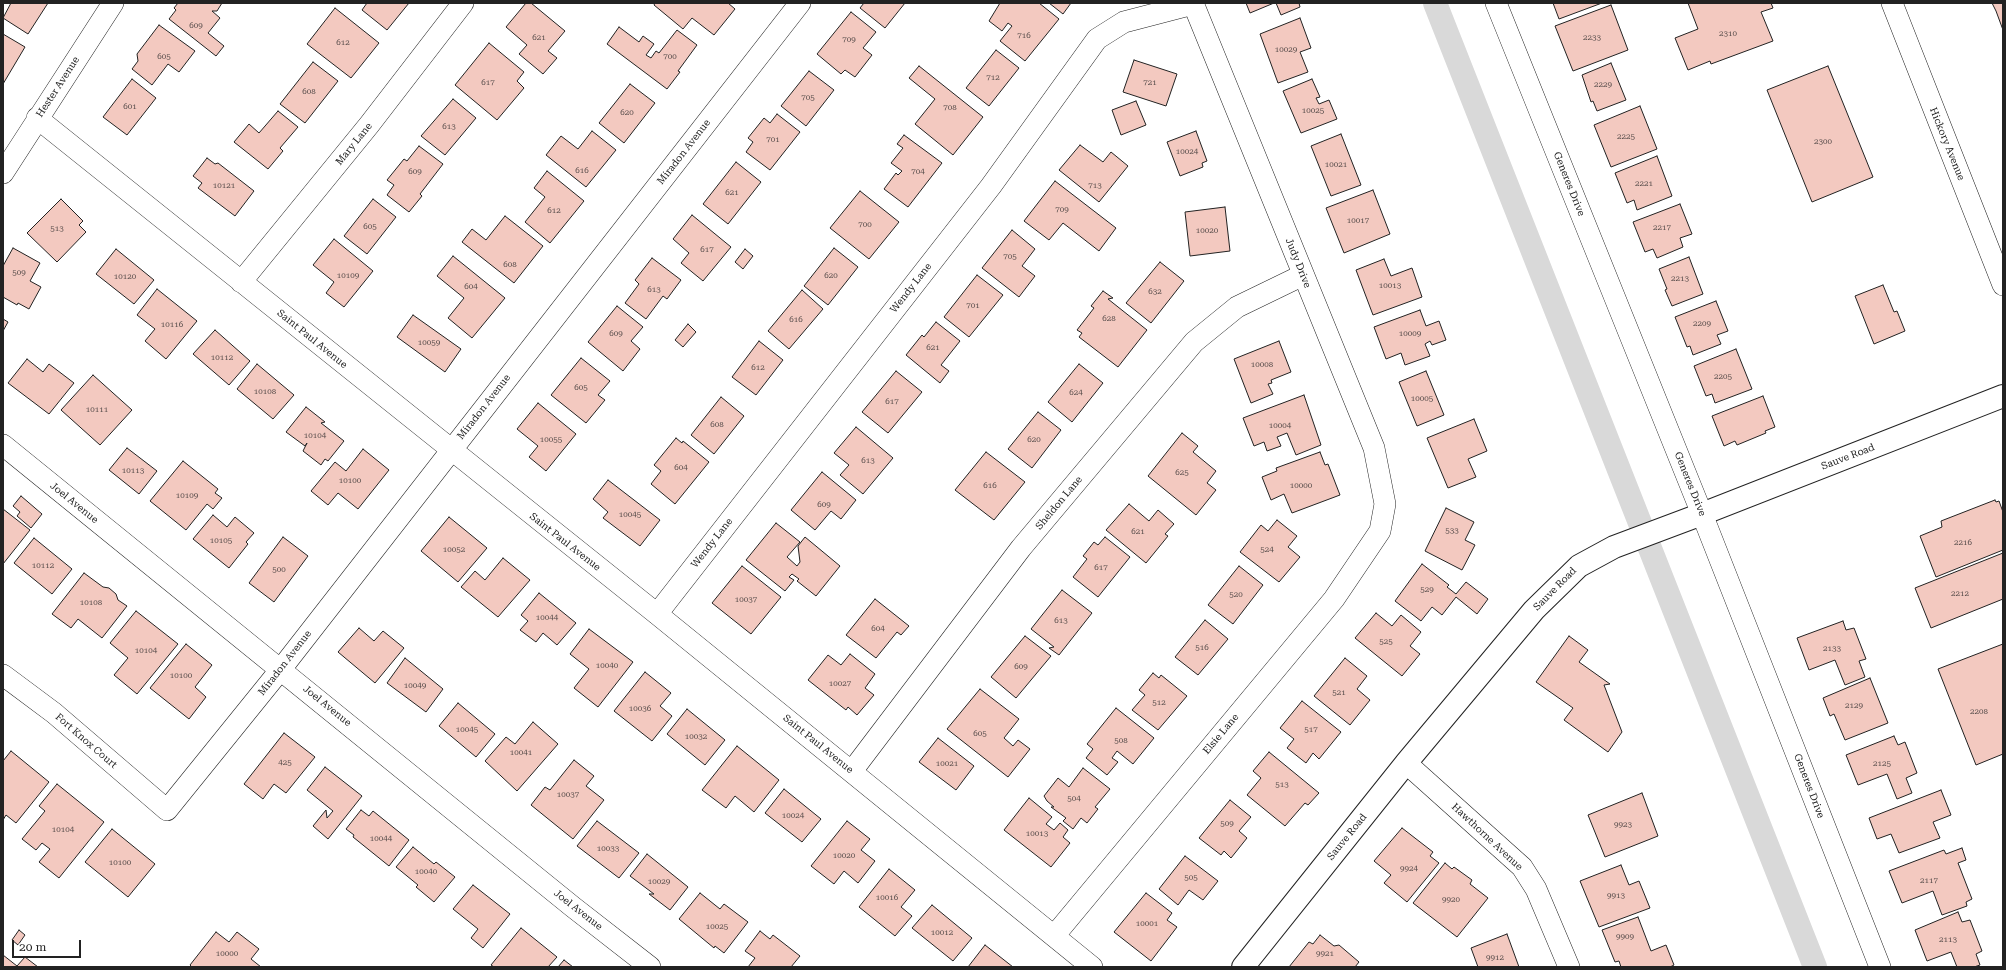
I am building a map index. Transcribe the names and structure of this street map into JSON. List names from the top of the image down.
{
  "streets": {
    "street": [
      "Hester Avenue",
      "Mary Lane",
      "Hickory Avenue",
      "Miradon Avenue",
      "Generes Drive",
      "Judy Drive",
      "Wendy Lane",
      "Saint Paul Avenue",
      "Sauve Road",
      "Joel Avenue",
      "Sheldon Lane",
      "Elsie Lane",
      "Fort Knox Court",
      "Hawthorne Avenue"
    ]
  },
  "crossings": [
    ["Hester Avenue", "Saint Paul Avenue"],
    ["Mary Lane", "Saint Paul Avenue"],
    ["Miradon Avenue", "Saint Paul Avenue"],
    ["Miradon Avenue", "Joel Avenue"],
    ["Miradon Avenue", "Fort Knox Court"],
    ["Generes Drive", "Sauve Road"],
    ["Judy Drive", "Wendy Lane"],
    ["Judy Drive", "Sheldon Lane"],
    ["Judy Drive", "Elsie Lane"],
    ["Wendy Lane", "Saint Paul Avenue"],
    ["Saint Paul Avenue", "Sheldon Lane"],
    ["Saint Paul Avenue", "Elsie Lane"],
    ["Sauve Road", "Hawthorne Avenue"]
  ],
  "house_numbers": [
    "609",
    "2310",
    "716",
    "621",
    "2233",
    "709",
    "612",
    "10029",
    "605",
    "700",
    "712",
    "617",
    "721",
    "2229",
    "608",
    "705",
    "601",
    "708",
    "10025",
    "620",
    "613",
    "2225",
    "701",
    "2300",
    "10024",
    "10021",
    "616",
    "609",
    "704",
    "2221",
    "10121",
    "713",
    "621",
    "709",
    "612",
    "10017",
    "700",
    "605",
    "2217",
    "513",
    "10020",
    "617",
    "705",
    "608",
    "509",
    "10109",
    "620",
    "10120",
    "2213",
    "10013",
    "604",
    "613",
    "632",
    "701",
    "628",
    "616",
    "2209",
    "10116",
    "609",
    "10009",
    "10059",
    "621",
    "10112",
    "10008",
    "612",
    "2205",
    "605",
    "10108",
    "624",
    "10005",
    "617",
    "10111",
    "608",
    "10004",
    "10104",
    "10055",
    "620",
    "613",
    "604",
    "10113",
    "625",
    "10100",
    "616",
    "10000",
    "10109",
    "609",
    "10045",
    "533",
    "621",
    "10105",
    "2216",
    "10052",
    "524",
    "10112",
    "617",
    "500",
    "529",
    "2212",
    "520",
    "10037",
    "10108",
    "10044",
    "613",
    "604",
    "525",
    "516",
    "2133",
    "10104",
    "10040",
    "609",
    "10100",
    "10027",
    "10049",
    "521",
    "512",
    "2129",
    "10036",
    "2208",
    "10045",
    "517",
    "605",
    "10032",
    "508",
    "10041",
    "425",
    "10021",
    "2125",
    "513",
    "10037",
    "504",
    "10024",
    "509",
    "9923",
    "10104",
    "10013",
    "10044",
    "10033",
    "10020",
    "10100",
    "9924",
    "10040",
    "505",
    "2117",
    "10029",
    "9913",
    "10016",
    "9920",
    "10001",
    "10025",
    "10012",
    "9909",
    "2113",
    "10000",
    "9921",
    "9912"
  ],
  "scale_bar": "20 m"
}
